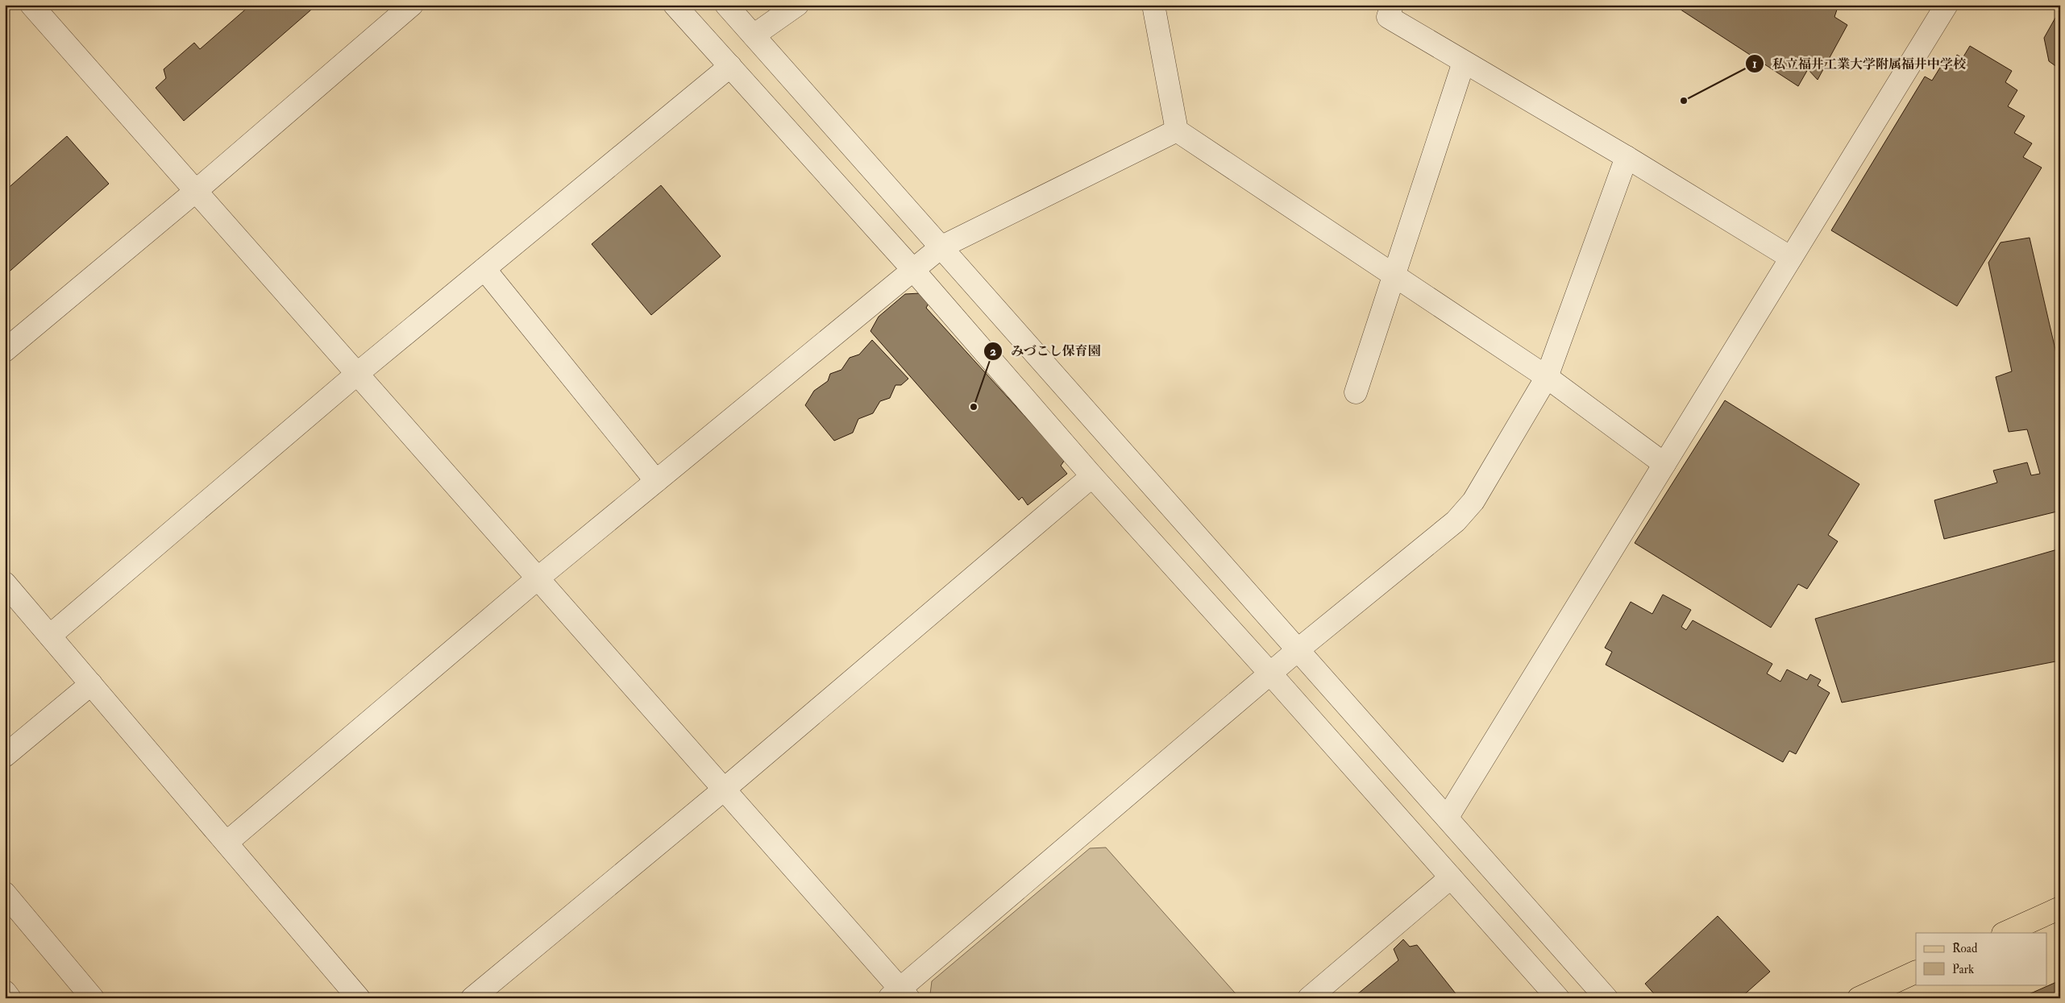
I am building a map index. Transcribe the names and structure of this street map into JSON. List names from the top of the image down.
{
  "places": ["私立福井工業大学附属福井中学校", "みづこし保育園"],
  "legend": ["Road", "Park"]
}
